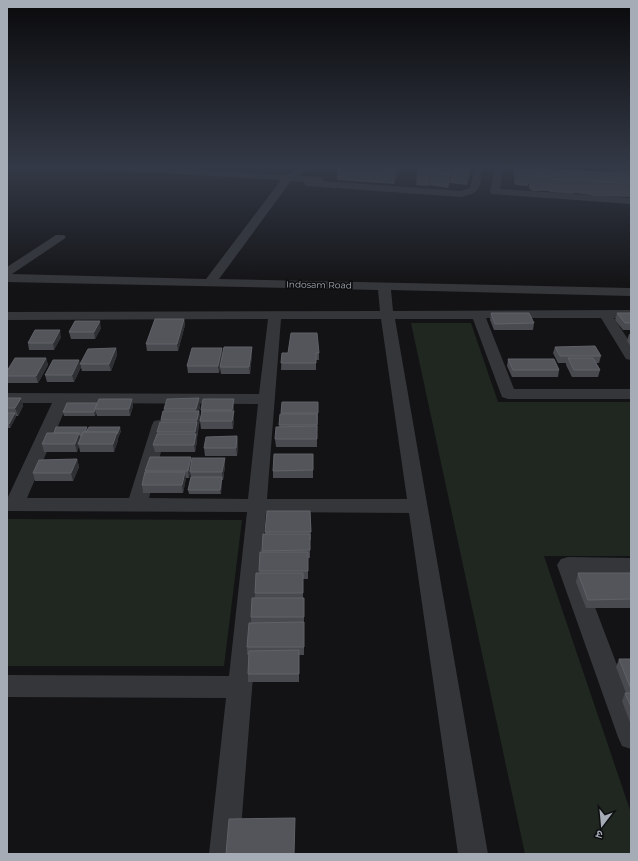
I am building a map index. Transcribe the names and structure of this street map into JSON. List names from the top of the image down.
{
  "streets": {
    "street": ["Indosam Road"]
  },
  "north": "bottom"
}
